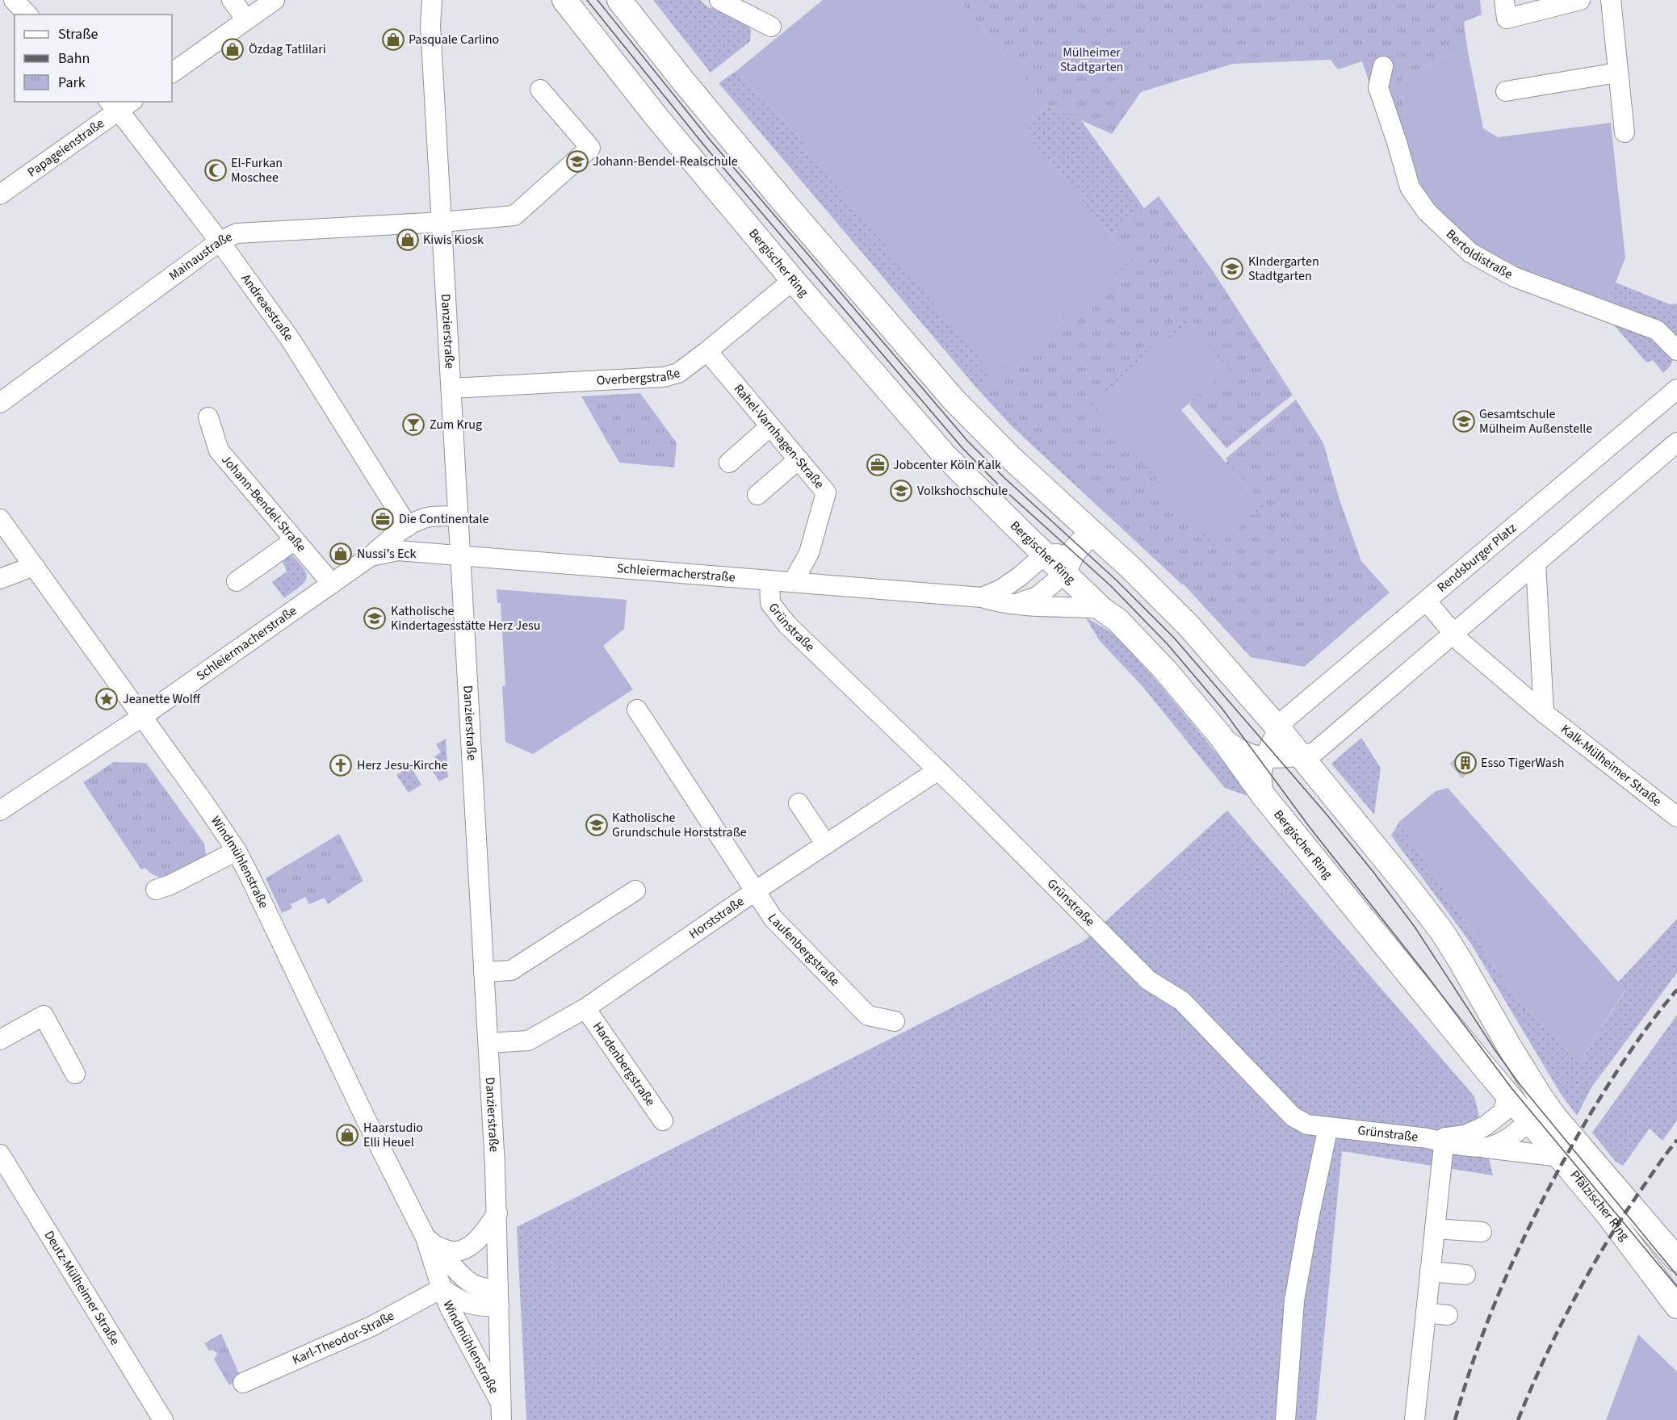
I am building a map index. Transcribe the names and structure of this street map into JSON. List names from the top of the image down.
{
  "streets": {
    "main road": ["Bergischer Ring", "Pfälzischer Ring"],
    "street": [
      "Papageienstraße",
      "Bertoldistraße",
      "Mainaustraße",
      "Andreaestraße",
      "Danzierstraße",
      "Overbergstraße",
      "Rahel-Varnhagen-Straße",
      "Johann-Bendel-Straße",
      "Rendsburger Platz",
      "Schleiermacherstraße",
      "Grünstraße",
      "Kalk-Mülheimer Straße",
      "Windmühlenstraße",
      "Horststraße",
      "Laufenbergstraße",
      "Hardenbergstraße",
      "Deutz-Mülheimer Straße",
      "Karl-Theodor-Straße"
    ]
  },
  "crossings": [
    ["Papageienstraße", "Andreaestraße"],
    ["Mainaustraße", "Andreaestraße"],
    ["Mainaustraße", "Danzierstraße"],
    ["Bergischer Ring", "Overbergstraße"],
    ["Bergischer Ring", "Schleiermacherstraße"],
    ["Bergischer Ring", "Grünstraße"],
    ["Bergischer Ring", "Pfälzischer Ring"],
    ["Andreaestraße", "Schleiermacherstraße"],
    ["Danzierstraße", "Overbergstraße"],
    ["Danzierstraße", "Schleiermacherstraße"],
    ["Danzierstraße", "Windmühlenstraße"],
    ["Danzierstraße", "Horststraße"],
    ["Overbergstraße", "Rahel-Varnhagen-Straße"],
    ["Rahel-Varnhagen-Straße", "Schleiermacherstraße"],
    ["Johann-Bendel-Straße", "Schleiermacherstraße"],
    ["Rendsburger Platz", "Kalk-Mülheimer Straße"],
    ["Schleiermacherstraße", "Grünstraße"],
    ["Schleiermacherstraße", "Windmühlenstraße"],
    ["Grünstraße", "Horststraße"],
    ["Grünstraße", "Pfälzischer Ring"],
    ["Windmühlenstraße", "Karl-Theodor-Straße"],
    ["Horststraße", "Laufenbergstraße"],
    ["Horststraße", "Hardenbergstraße"]
  ],
  "parks": ["Mülheimer Stadtgarten"],
  "places": {
    "shop": [
      "Pasquale Carlino",
      "Özdag Tatlilari",
      "Kiwis Kiosk",
      "Nussi's Eck",
      "Haarstudio Elli Heuel"
    ],
    "school or university": [
      "Johann-Bendel-Realschule",
      "KIndergarten Stadtgarten",
      "Gesamtschule Mülheim Außenstelle",
      "Volkshochschule",
      "Katholische Kindertagesstätte Herz Jesu",
      "Katholische Grundschule Horststraße"
    ],
    "mosque": ["El-Furkan Moschee"],
    "bar": ["Zum Krug"],
    "office": ["Jobcenter Köln Kalk", "Die Continentale"],
    "place": ["Jeanette Wolff"],
    "building": ["Esso TigerWash"],
    "church": ["Herz Jesu-Kirche"]
  },
  "legend": ["Straße", "Bahn", "Park"]
}
